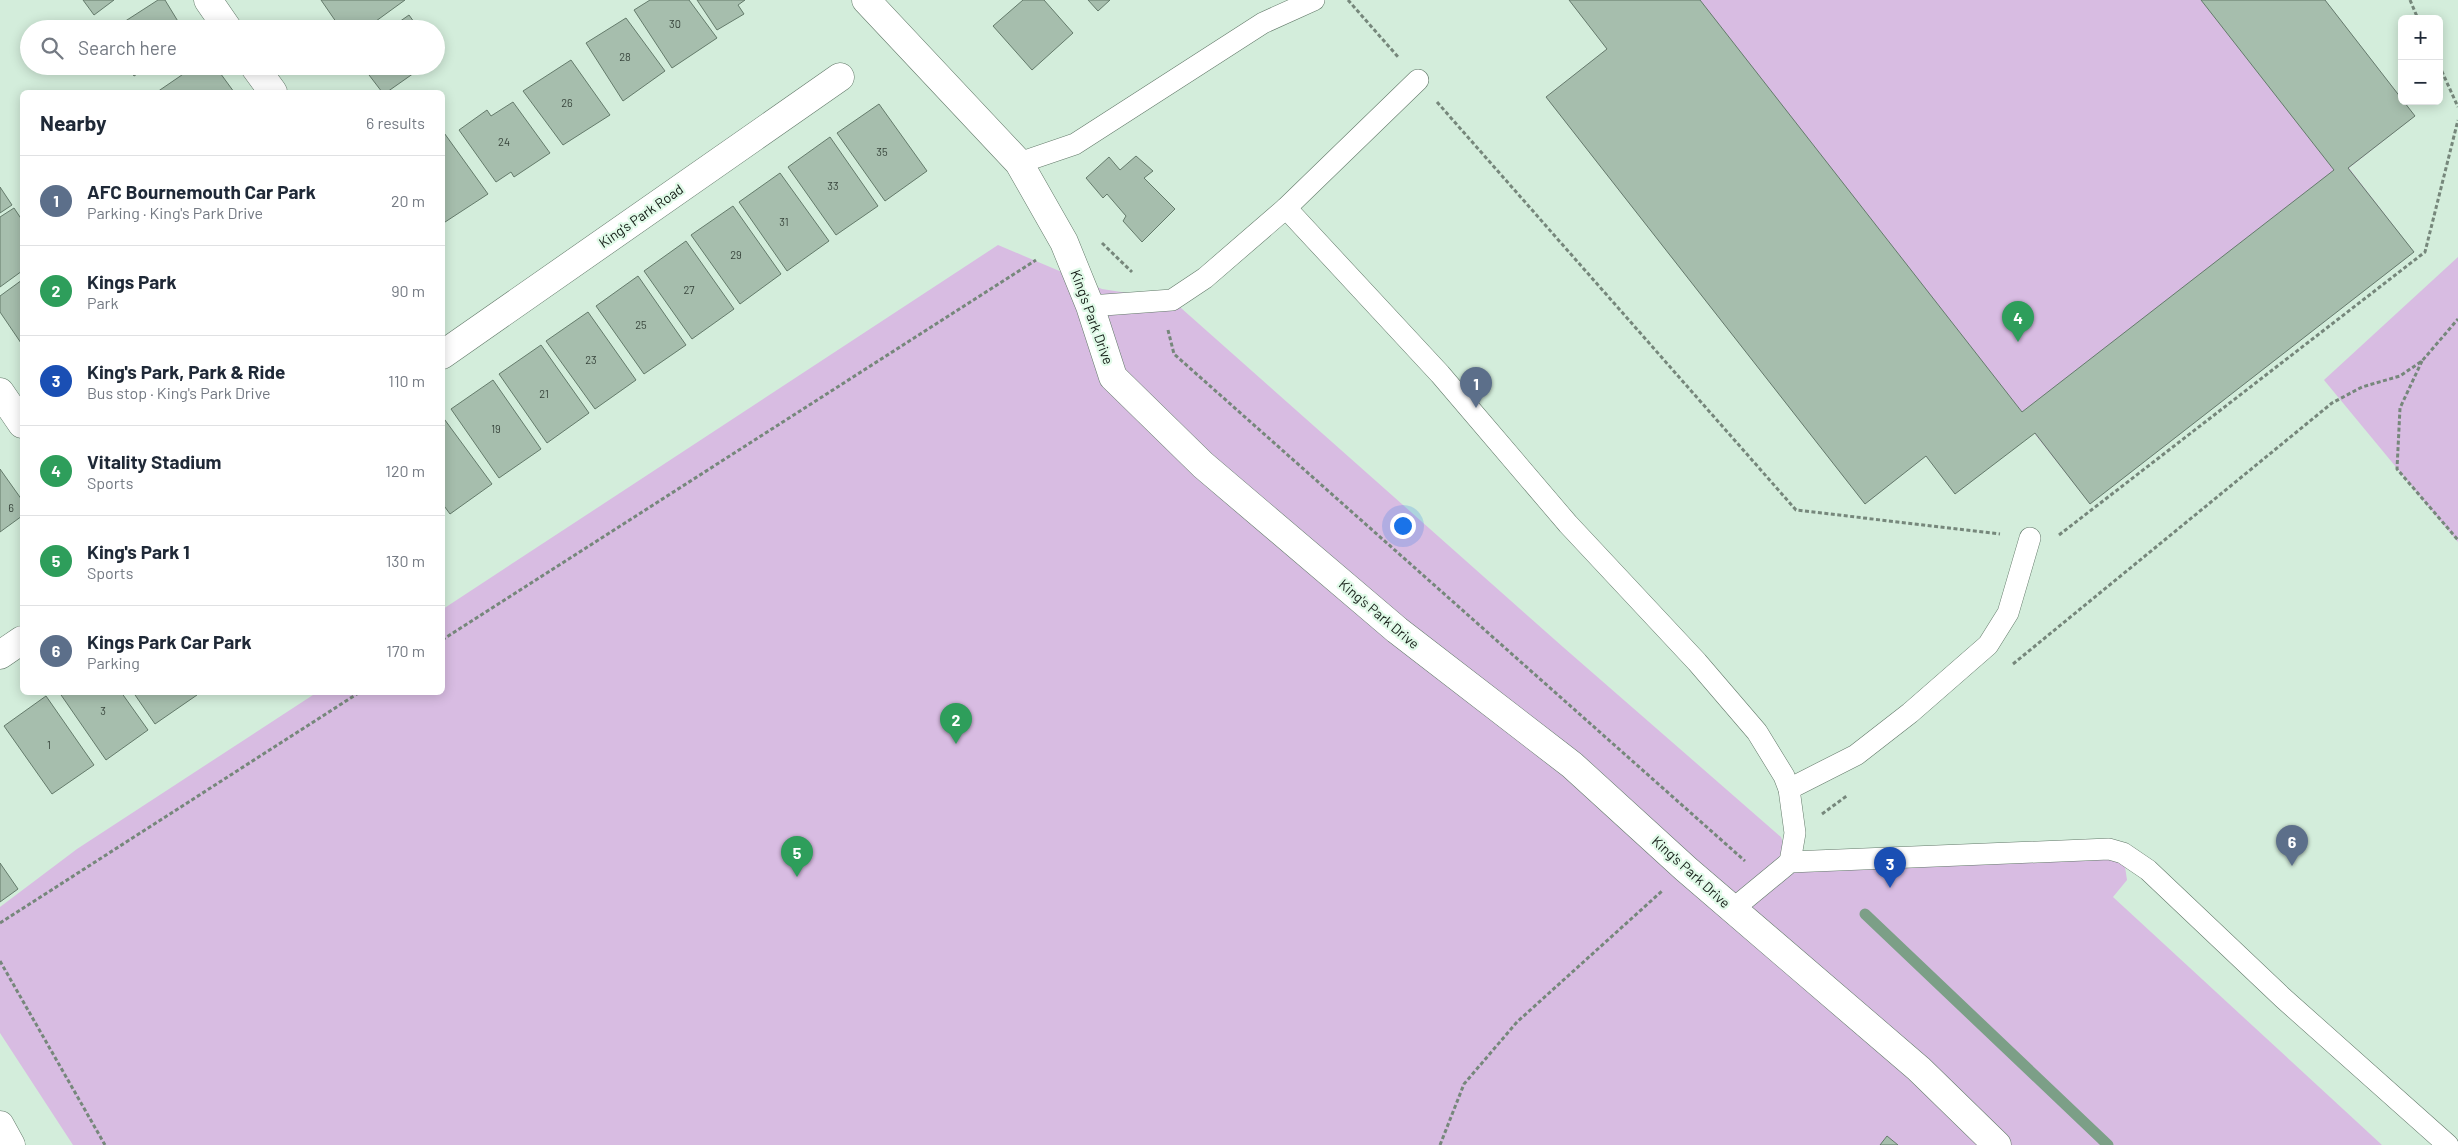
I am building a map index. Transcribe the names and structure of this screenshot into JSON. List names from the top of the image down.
{
  "streets": {
    "street": ["King's Park Road", "King's Park Drive"]
  },
  "house_numbers": [
    "30",
    "28",
    "26",
    "24",
    "35",
    "33",
    "31",
    "29",
    "27",
    "25",
    "23",
    "21",
    "19",
    "6",
    "3",
    "1"
  ],
  "page": {
    "map_buttons": ["+", "−"],
    "search": "Search here",
    "heading": ["Nearby", "6 results"],
    "list": [
      {
        "mark": "1",
        "name": "AFC Bournemouth Car Park",
        "note": "Parking · King's Park Drive",
        "value": "20 m"
      },
      {
        "mark": "2",
        "name": "Kings Park",
        "note": "Park",
        "value": "90 m"
      },
      {
        "mark": "3",
        "name": "King's Park, Park & Ride",
        "note": "Bus stop · King's Park Drive",
        "value": "110 m"
      },
      {
        "mark": "4",
        "name": "Vitality Stadium",
        "note": "Sports",
        "value": "120 m"
      },
      {
        "mark": "5",
        "name": "King's Park 1",
        "note": "Sports",
        "value": "130 m"
      },
      {
        "mark": "6",
        "name": "Kings Park Car Park",
        "note": "Parking",
        "value": "170 m"
      }
    ],
    "pins": [
      "4",
      "1",
      "2",
      "6",
      "5",
      "3"
    ]
  }
}
